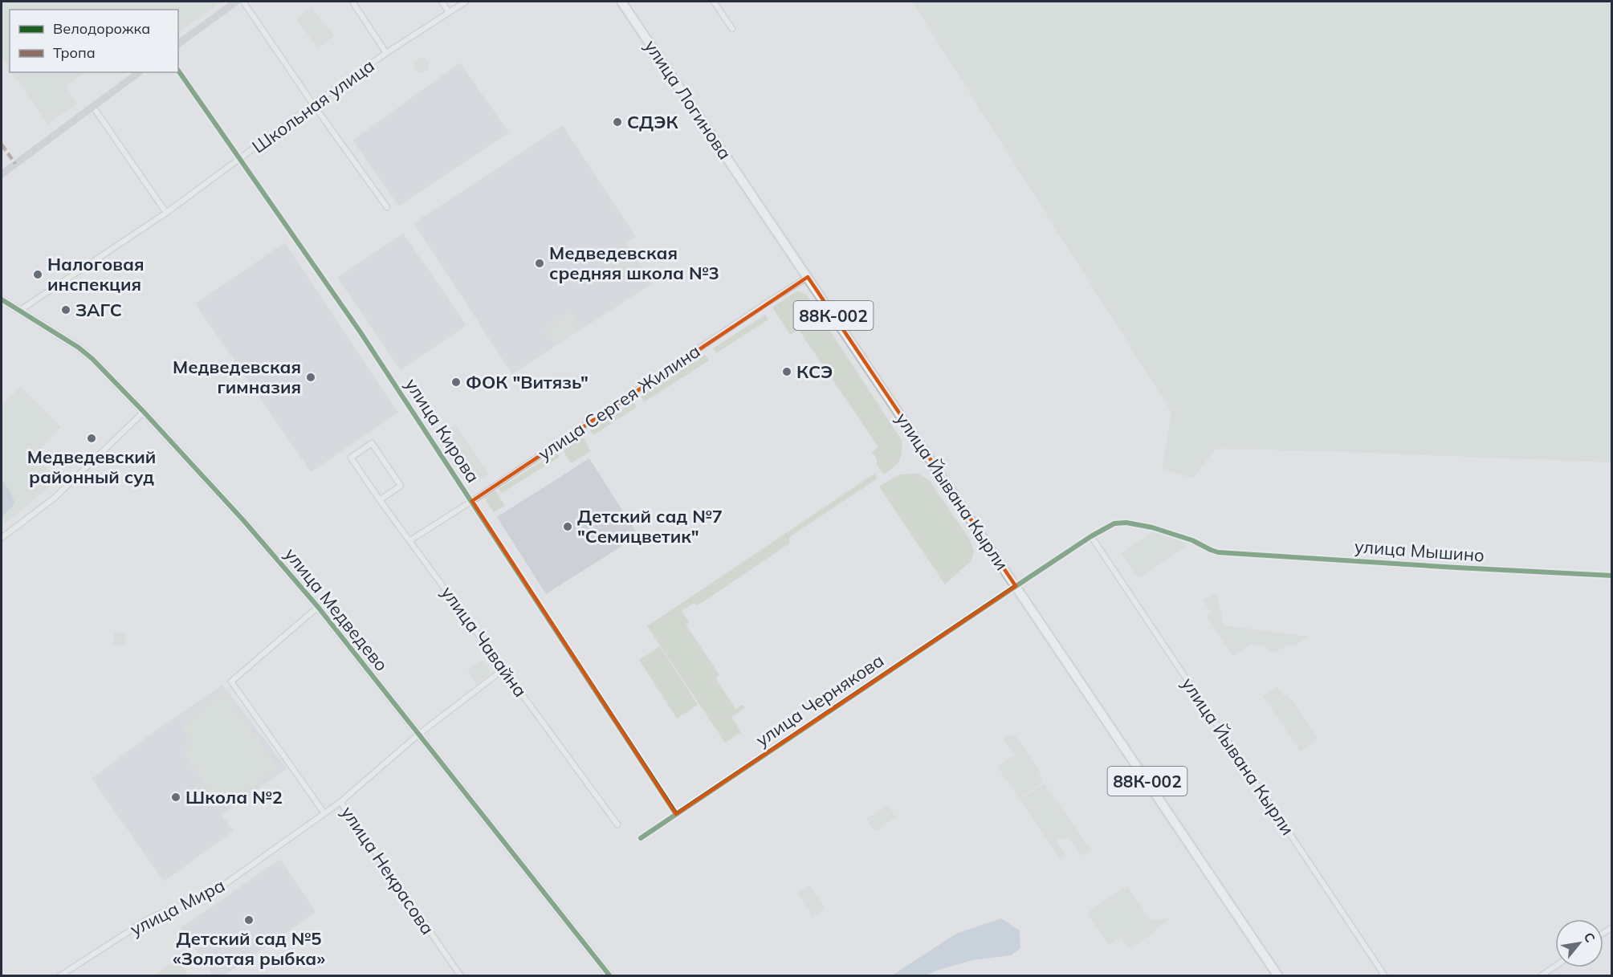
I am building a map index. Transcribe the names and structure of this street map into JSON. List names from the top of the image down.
{
  "streets": {
    "main road": ["улица Логинова", "88К-002", "улица Йывана Кырли"],
    "street": [
      "Школьная улица",
      "улица Сергея Жилина",
      "улица Кирова",
      "улица Мышино",
      "улица Медведево",
      "улица Чавайна",
      "улица Чернякова",
      "улица Некрасова",
      "улица Мира"
    ]
  },
  "crossings": [
    ["улица Логинова", "улица Йывана Кырли"],
    ["Школьная улица", "улица Кирова"],
    ["Школьная улица", "улица Медведево"],
    ["улица Сергея Жилина", "улица Кирова"],
    ["улица Сергея Жилина", "улица Йывана Кырли"],
    ["улица Сергея Жилина", "улица Чавайна"],
    ["улица Кирова", "улица Чернякова"],
    ["улица Йывана Кырли", "улица Мышино"],
    ["улица Йывана Кырли", "улица Чернякова"],
    ["улица Мышино", "улица Чернякова"],
    ["улица Медведево", "улица Некрасова"],
    ["улица Чавайна", "улица Некрасова"],
    ["улица Некрасова", "улица Мира"]
  ],
  "places": [
    "СДЭК",
    "Медведевская средняя школа №3",
    "Налоговая инспекция",
    "ЗАГС",
    "КСЭ",
    "Медведевская гимназия",
    "ФОК \"Витязь\"",
    "Медведевский районный суд",
    "Детский сад №7 \"Семицветик\"",
    "Школа №2",
    "Детский сад №5 «Золотая рыбка»"
  ],
  "legend": ["Велодорожка", "Тропа"],
  "north": "top right"
}
